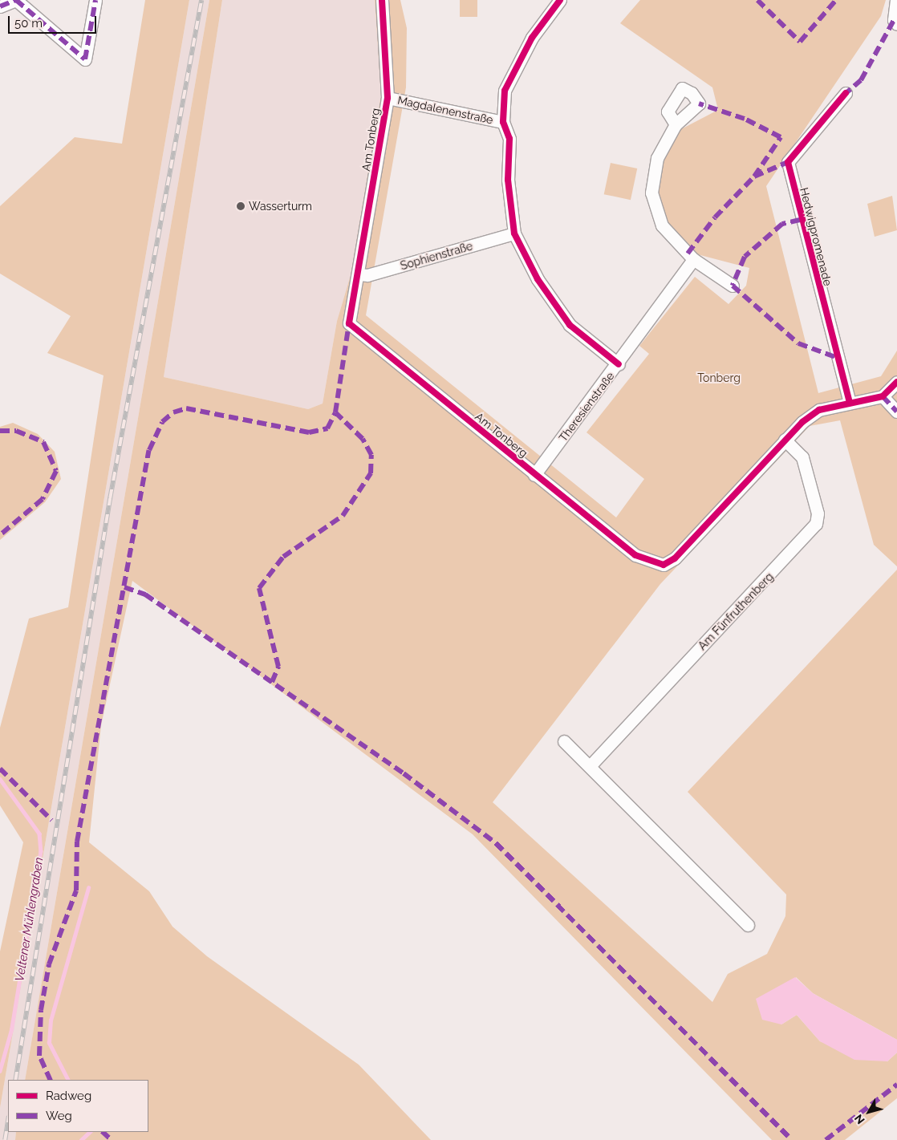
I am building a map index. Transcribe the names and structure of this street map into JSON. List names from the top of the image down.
{
  "streets": {
    "street": [
      "Magdalenenstraße",
      "Am Tonberg",
      "Hedwigpromenade",
      "Sophienstraße",
      "Theresienstraße",
      "Am Fünfruthenberg"
    ]
  },
  "crossings": [
    ["Magdalenenstraße", "Am Tonberg"],
    ["Am Tonberg", "Hedwigpromenade"],
    ["Am Tonberg", "Sophienstraße"],
    ["Am Tonberg", "Theresienstraße"],
    ["Am Tonberg", "Am Fünfruthenberg"]
  ],
  "water": ["Veltener Mühlengraben"],
  "parks": ["Tonberg"],
  "places": ["Wasserturm"],
  "legend": ["Radweg", "Weg"],
  "scale_bar": "50 m",
  "north": "bottom left"
}
